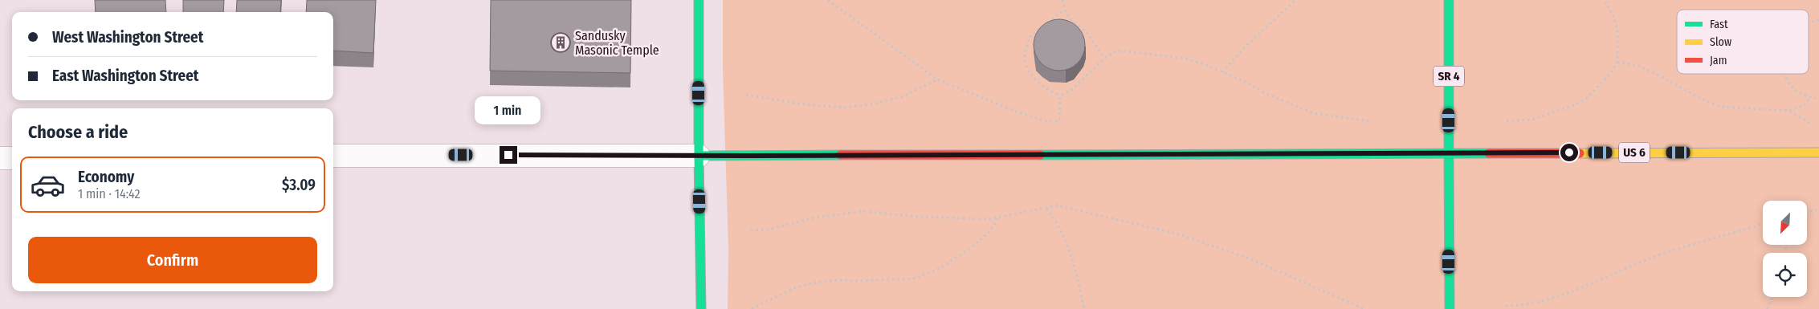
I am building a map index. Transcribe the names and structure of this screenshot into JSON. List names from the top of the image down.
{
  "streets": {
    "main road": ["SR 4", "US 6"]
  },
  "crossings": [
    ["SR 4", "US 6"]
  ],
  "places": {
    "building": ["Sandusky Masonic Temple"]
  },
  "legend": ["Fast", "Slow", "Jam"],
  "north": "bottom left",
  "page": {
    "banner": ["West Washington Street", "East Washington Street"],
    "bubble": "1 min",
    "heading": "Choose a ride",
    "list": [
      {
        "name": "Economy",
        "note": "1 min · 14:42",
        "value": "$3.09"
      }
    ],
    "buttons": "Confirm"
  }
}
